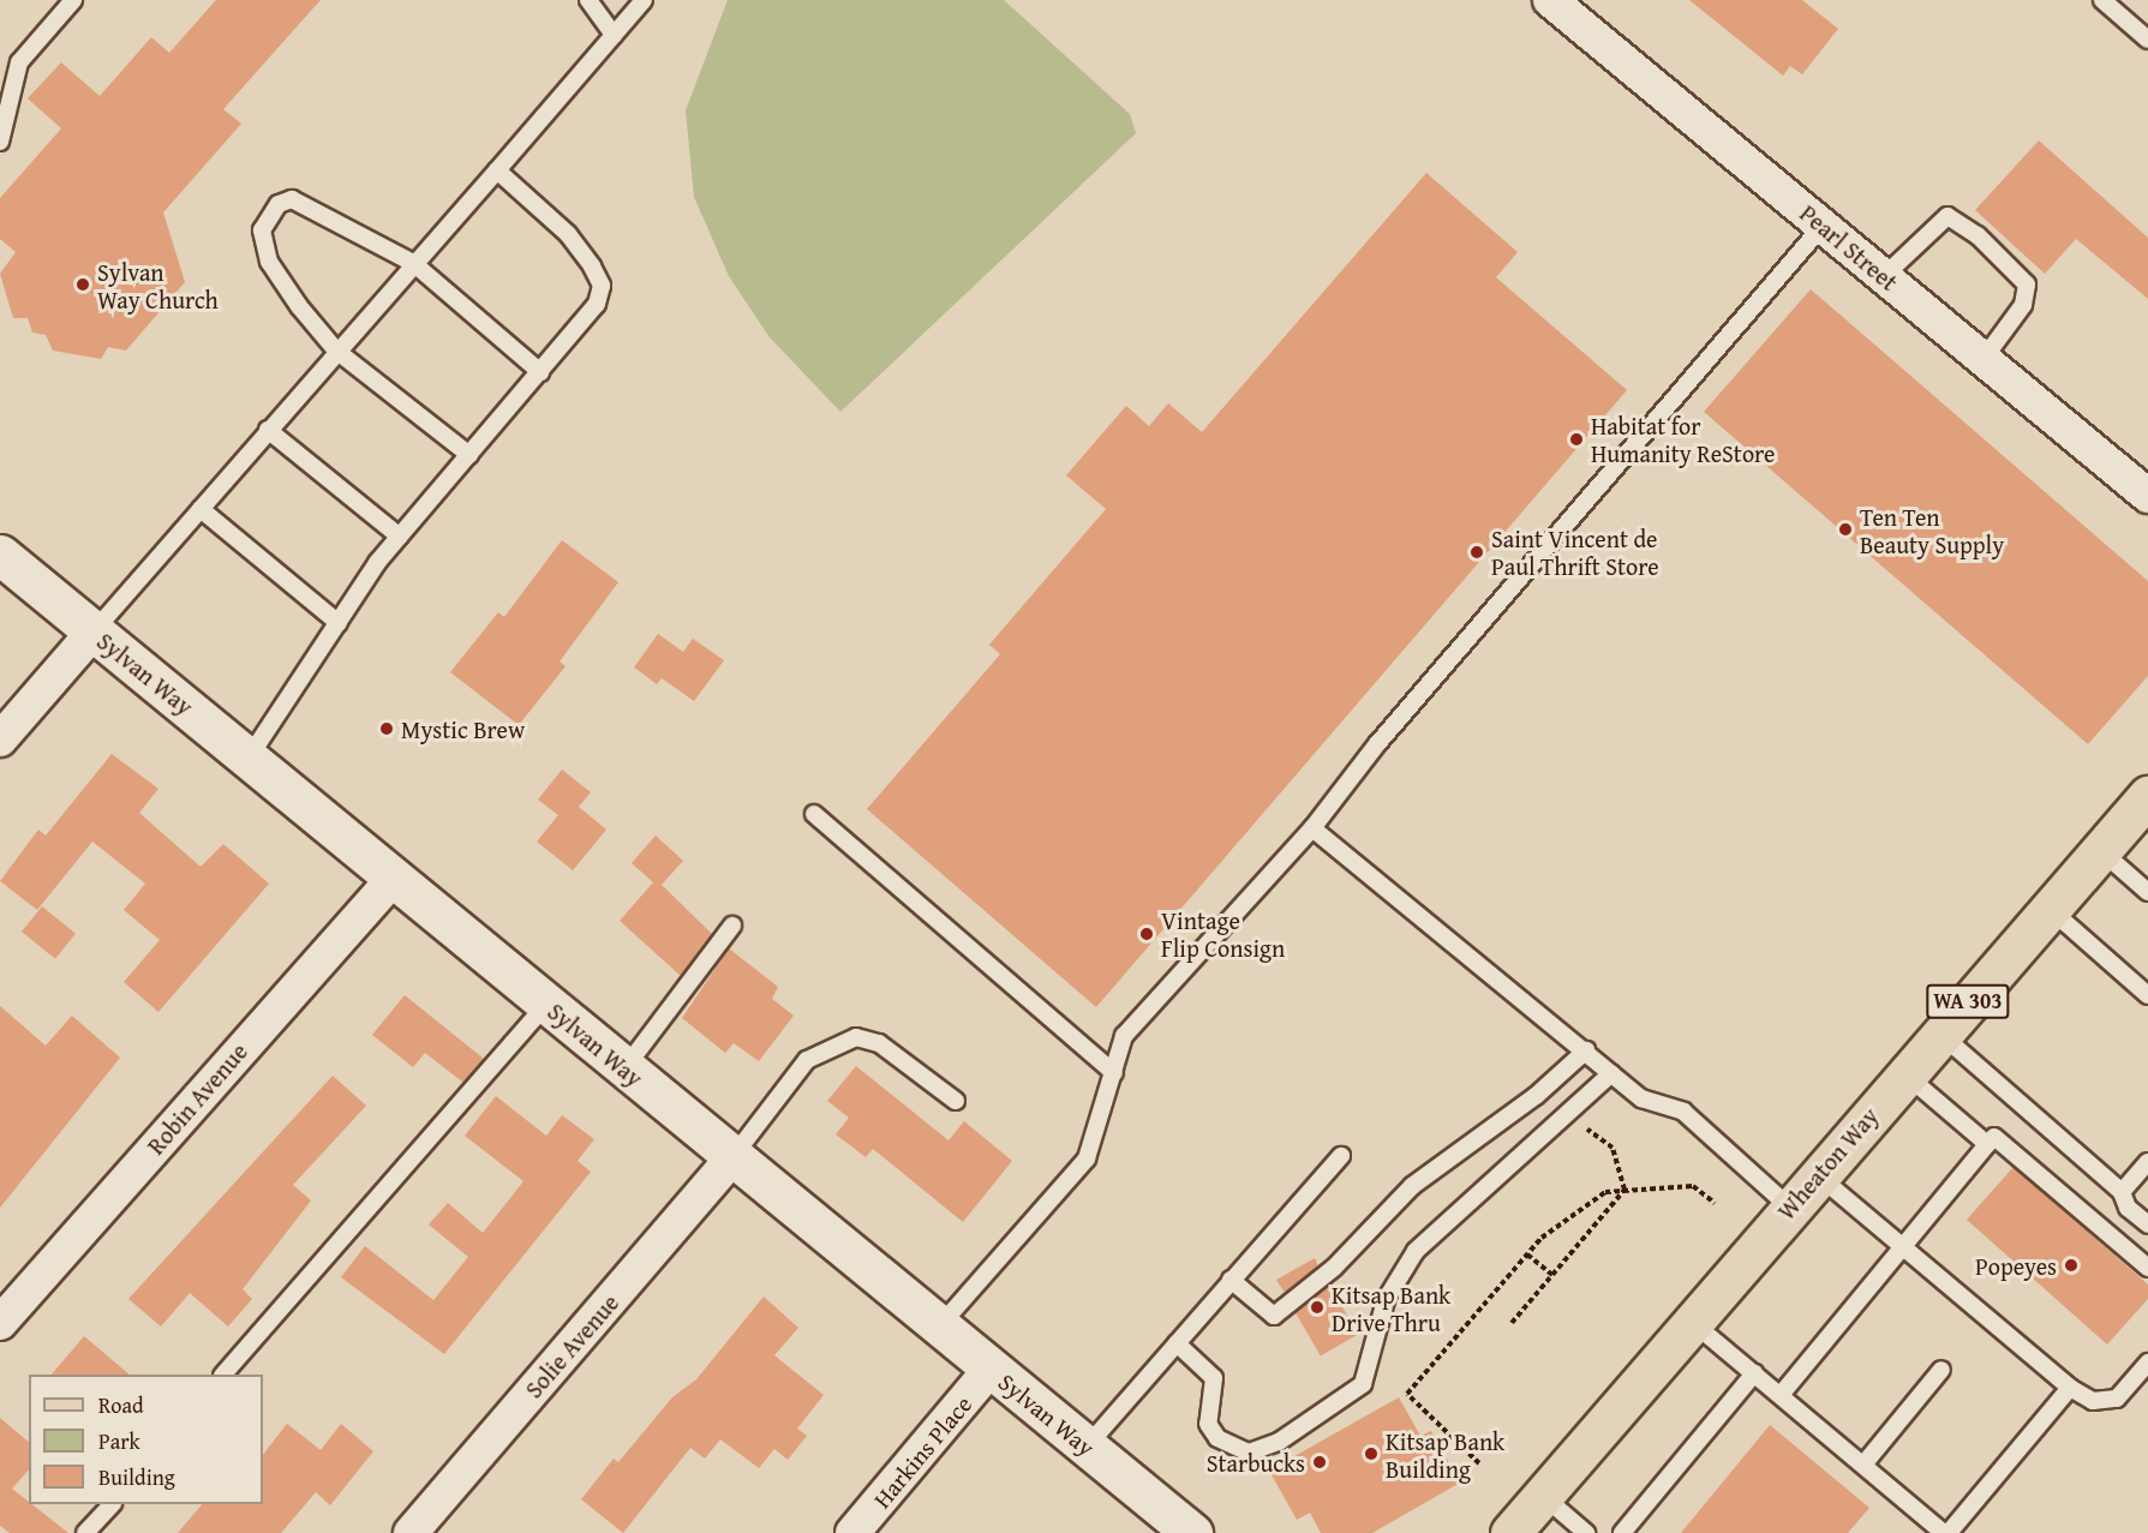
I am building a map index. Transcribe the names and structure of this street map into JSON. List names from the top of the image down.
{
  "streets": {
    "main road": ["Sylvan Way", "WA 303", "Wheaton Way"],
    "street": [
      "Pearl Street",
      "Robin Avenue",
      "Solie Avenue",
      "Harkins Place"
    ]
  },
  "crossings": [
    ["Sylvan Way", "Robin Avenue"],
    ["Sylvan Way", "Solie Avenue"],
    ["Sylvan Way", "Harkins Place"]
  ],
  "places": [
    "Sylvan Way Church",
    "Habitat for Humanity ReStore",
    "Ten Ten Beauty Supply",
    "Saint Vincent de Paul Thrift Store",
    "Mystic Brew",
    "Vintage Flip Consign",
    "Popeyes",
    "Kitsap Bank Drive Thru",
    "Kitsap Bank Building",
    "Starbucks"
  ],
  "legend": ["Road", "Park", "Building"]
}
